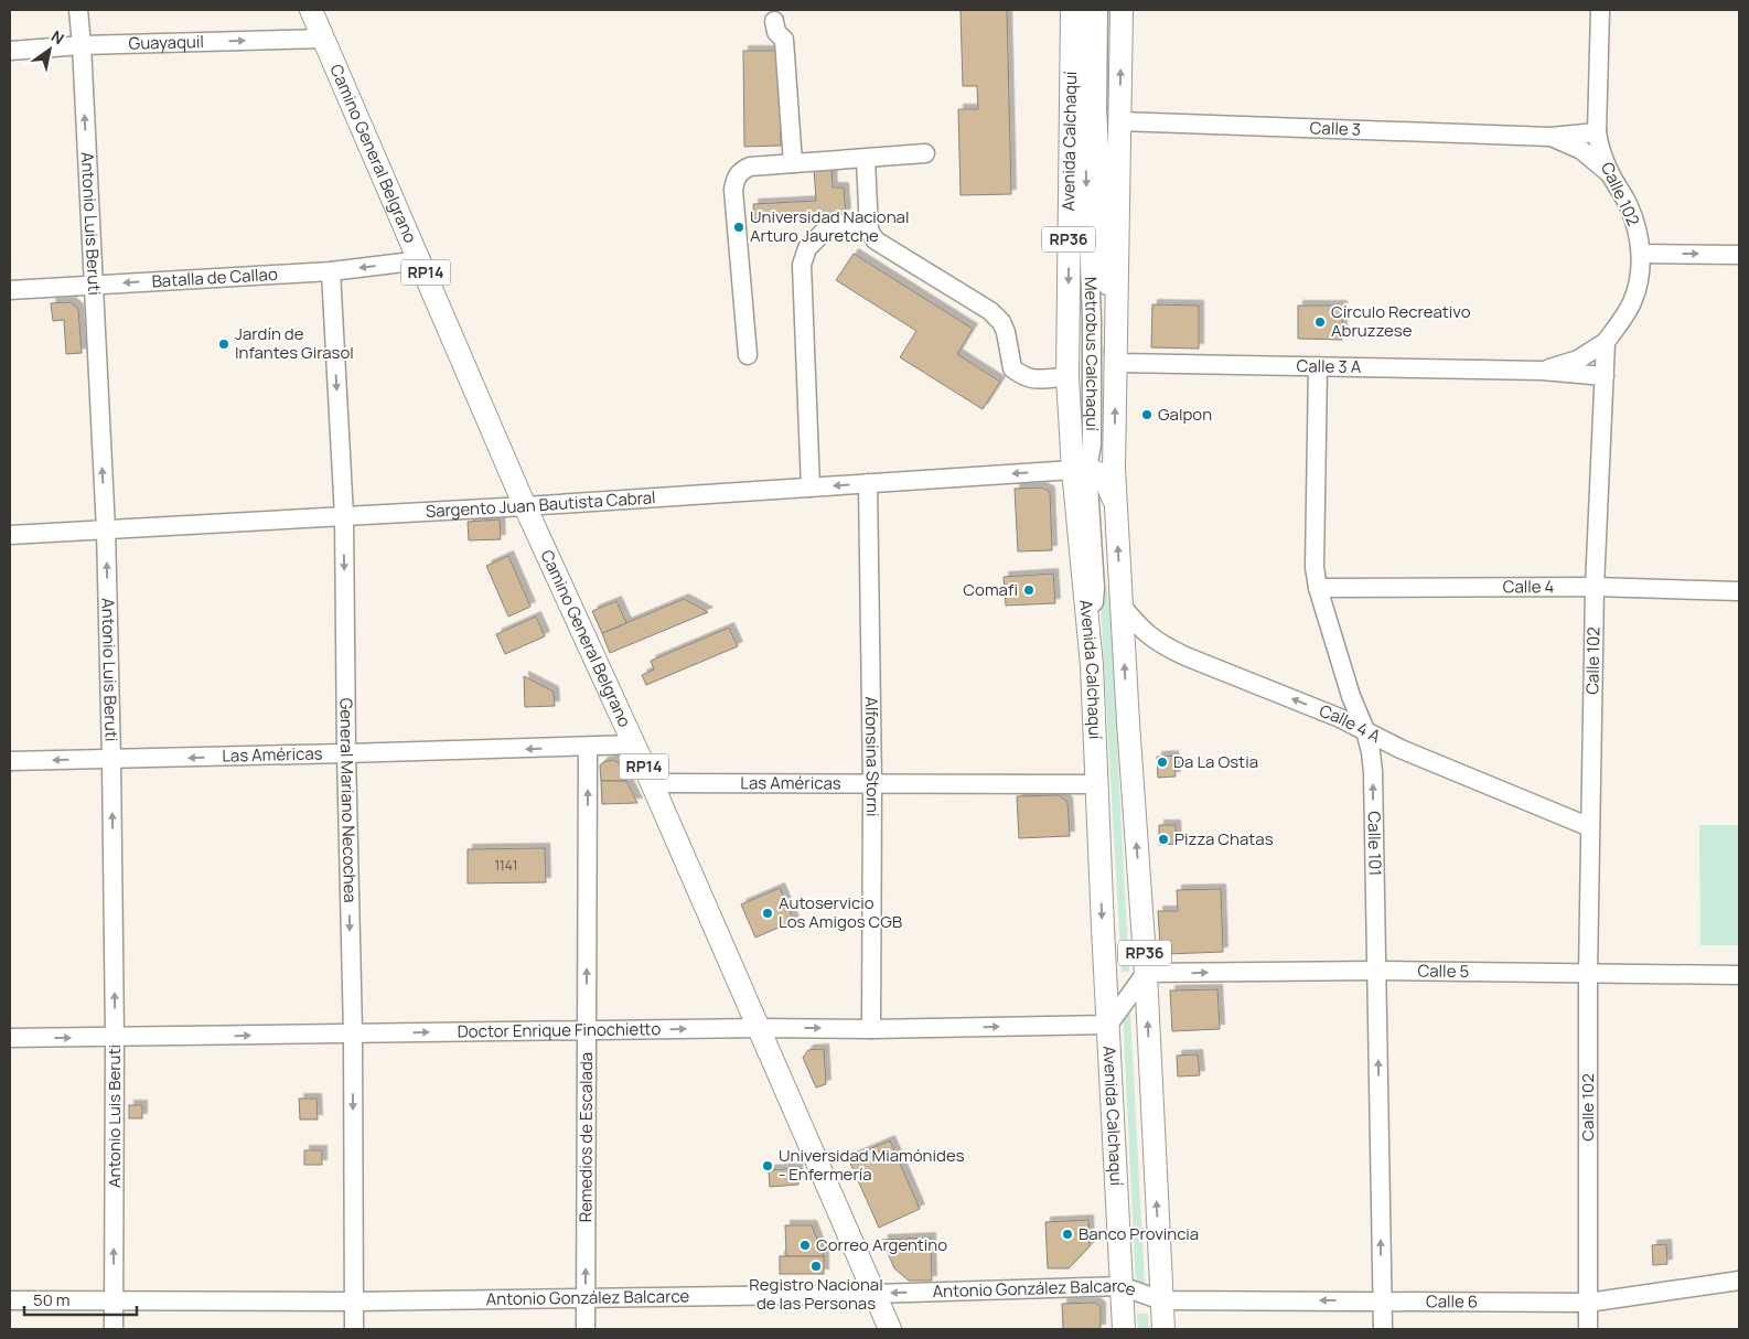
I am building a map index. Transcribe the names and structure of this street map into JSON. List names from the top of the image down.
{
  "streets": {
    "main road": [
      "Avenida Calchaquí",
      "Camino General Belgrano",
      "RP36",
      "RP14"
    ],
    "street": [
      "Guayaquil",
      "Calle 3",
      "Calle 102",
      "Antonio Luis Beruti",
      "Batalla de Callao",
      "Metrobus Calchaquí",
      "Calle 3 A",
      "Sargento Juan Bautista Cabral",
      "Calle 4",
      "Calle 4 A",
      "Las Américas",
      "Alfonsina Storni",
      "General Mariano Necochea",
      "Calle 101",
      "Calle 5",
      "Doctor Enrique Finochietto",
      "Remedios de Escalada",
      "Antonio González Balcarce",
      "Calle 6"
    ]
  },
  "crossings": [
    ["Guayaquil", "Camino General Belgrano"],
    ["Guayaquil", "Antonio Luis Beruti"],
    ["Calle 3", "Calle 102"],
    ["Calle 3", "RP36"],
    ["Avenida Calchaquí", "Metrobus Calchaquí"],
    ["Avenida Calchaquí", "Sargento Juan Bautista Cabral"],
    ["Avenida Calchaquí", "Las Américas"],
    ["Avenida Calchaquí", "Doctor Enrique Finochietto"],
    ["Avenida Calchaquí", "Antonio González Balcarce"],
    ["Camino General Belgrano", "Batalla de Callao"],
    ["Camino General Belgrano", "Sargento Juan Bautista Cabral"],
    ["Camino General Belgrano", "Las Américas"],
    ["Camino General Belgrano", "Doctor Enrique Finochietto"],
    ["Camino General Belgrano", "Antonio González Balcarce"],
    ["Calle 102", "Calle 3 A"],
    ["Calle 102", "Calle 4"],
    ["Calle 102", "Calle 4 A"],
    ["Calle 102", "Calle 5"],
    ["Calle 102", "Calle 6"],
    ["Antonio Luis Beruti", "Batalla de Callao"],
    ["Antonio Luis Beruti", "Sargento Juan Bautista Cabral"],
    ["Antonio Luis Beruti", "Las Américas"],
    ["Antonio Luis Beruti", "Doctor Enrique Finochietto"],
    ["Antonio Luis Beruti", "Antonio González Balcarce"],
    ["RP36", "Metrobus Calchaquí"],
    ["RP36", "Calle 3 A"],
    ["RP36", "Calle 4 A"],
    ["RP36", "Calle 5"],
    ["RP36", "Antonio González Balcarce"],
    ["RP36", "Calle 6"],
    ["Batalla de Callao", "General Mariano Necochea"],
    ["Metrobus Calchaquí", "Calle 3 A"],
    ["Metrobus Calchaquí", "Sargento Juan Bautista Cabral"],
    ["Calle 3 A", "Calle 101"],
    ["Sargento Juan Bautista Cabral", "Alfonsina Storni"],
    ["Sargento Juan Bautista Cabral", "General Mariano Necochea"],
    ["Calle 4", "Calle 101"],
    ["Calle 4 A", "Calle 101"],
    ["Las Américas", "Alfonsina Storni"],
    ["Las Américas", "General Mariano Necochea"],
    ["Las Américas", "Remedios de Escalada"],
    ["Alfonsina Storni", "Doctor Enrique Finochietto"],
    ["General Mariano Necochea", "Doctor Enrique Finochietto"],
    ["General Mariano Necochea", "Antonio González Balcarce"],
    ["Calle 101", "Calle 5"],
    ["Calle 101", "Calle 6"],
    ["Doctor Enrique Finochietto", "Remedios de Escalada"],
    ["Remedios de Escalada", "Antonio González Balcarce"],
    ["Antonio González Balcarce", "Calle 6"]
  ],
  "one_way": [
    "Guayaquil",
    "Antonio Luis Beruti",
    "Batalla de Callao",
    "Calle 4 A",
    "Las Américas",
    "General Mariano Necochea",
    "Calle 101",
    "Calle 5",
    "Doctor Enrique Finochietto",
    "Remedios de Escalada",
    "Calle 6"
  ],
  "places": [
    "Universidad Nacional Arturo Jauretche",
    "Círculo Recreativo Abruzzese",
    "Jardín de Infantes Girasol",
    "Galpon",
    "Comafi",
    "Da La Ostia",
    "Pizza Chatas",
    "Autoservicio Los Amigos CGB",
    "Universidad Miamónides - Enfermería",
    "Banco Provincia",
    "Correo Argentino",
    "Registro Nacional de las Personas"
  ],
  "house_numbers": ["1141"],
  "scale_bar": "50 m",
  "north": "top right"
}
